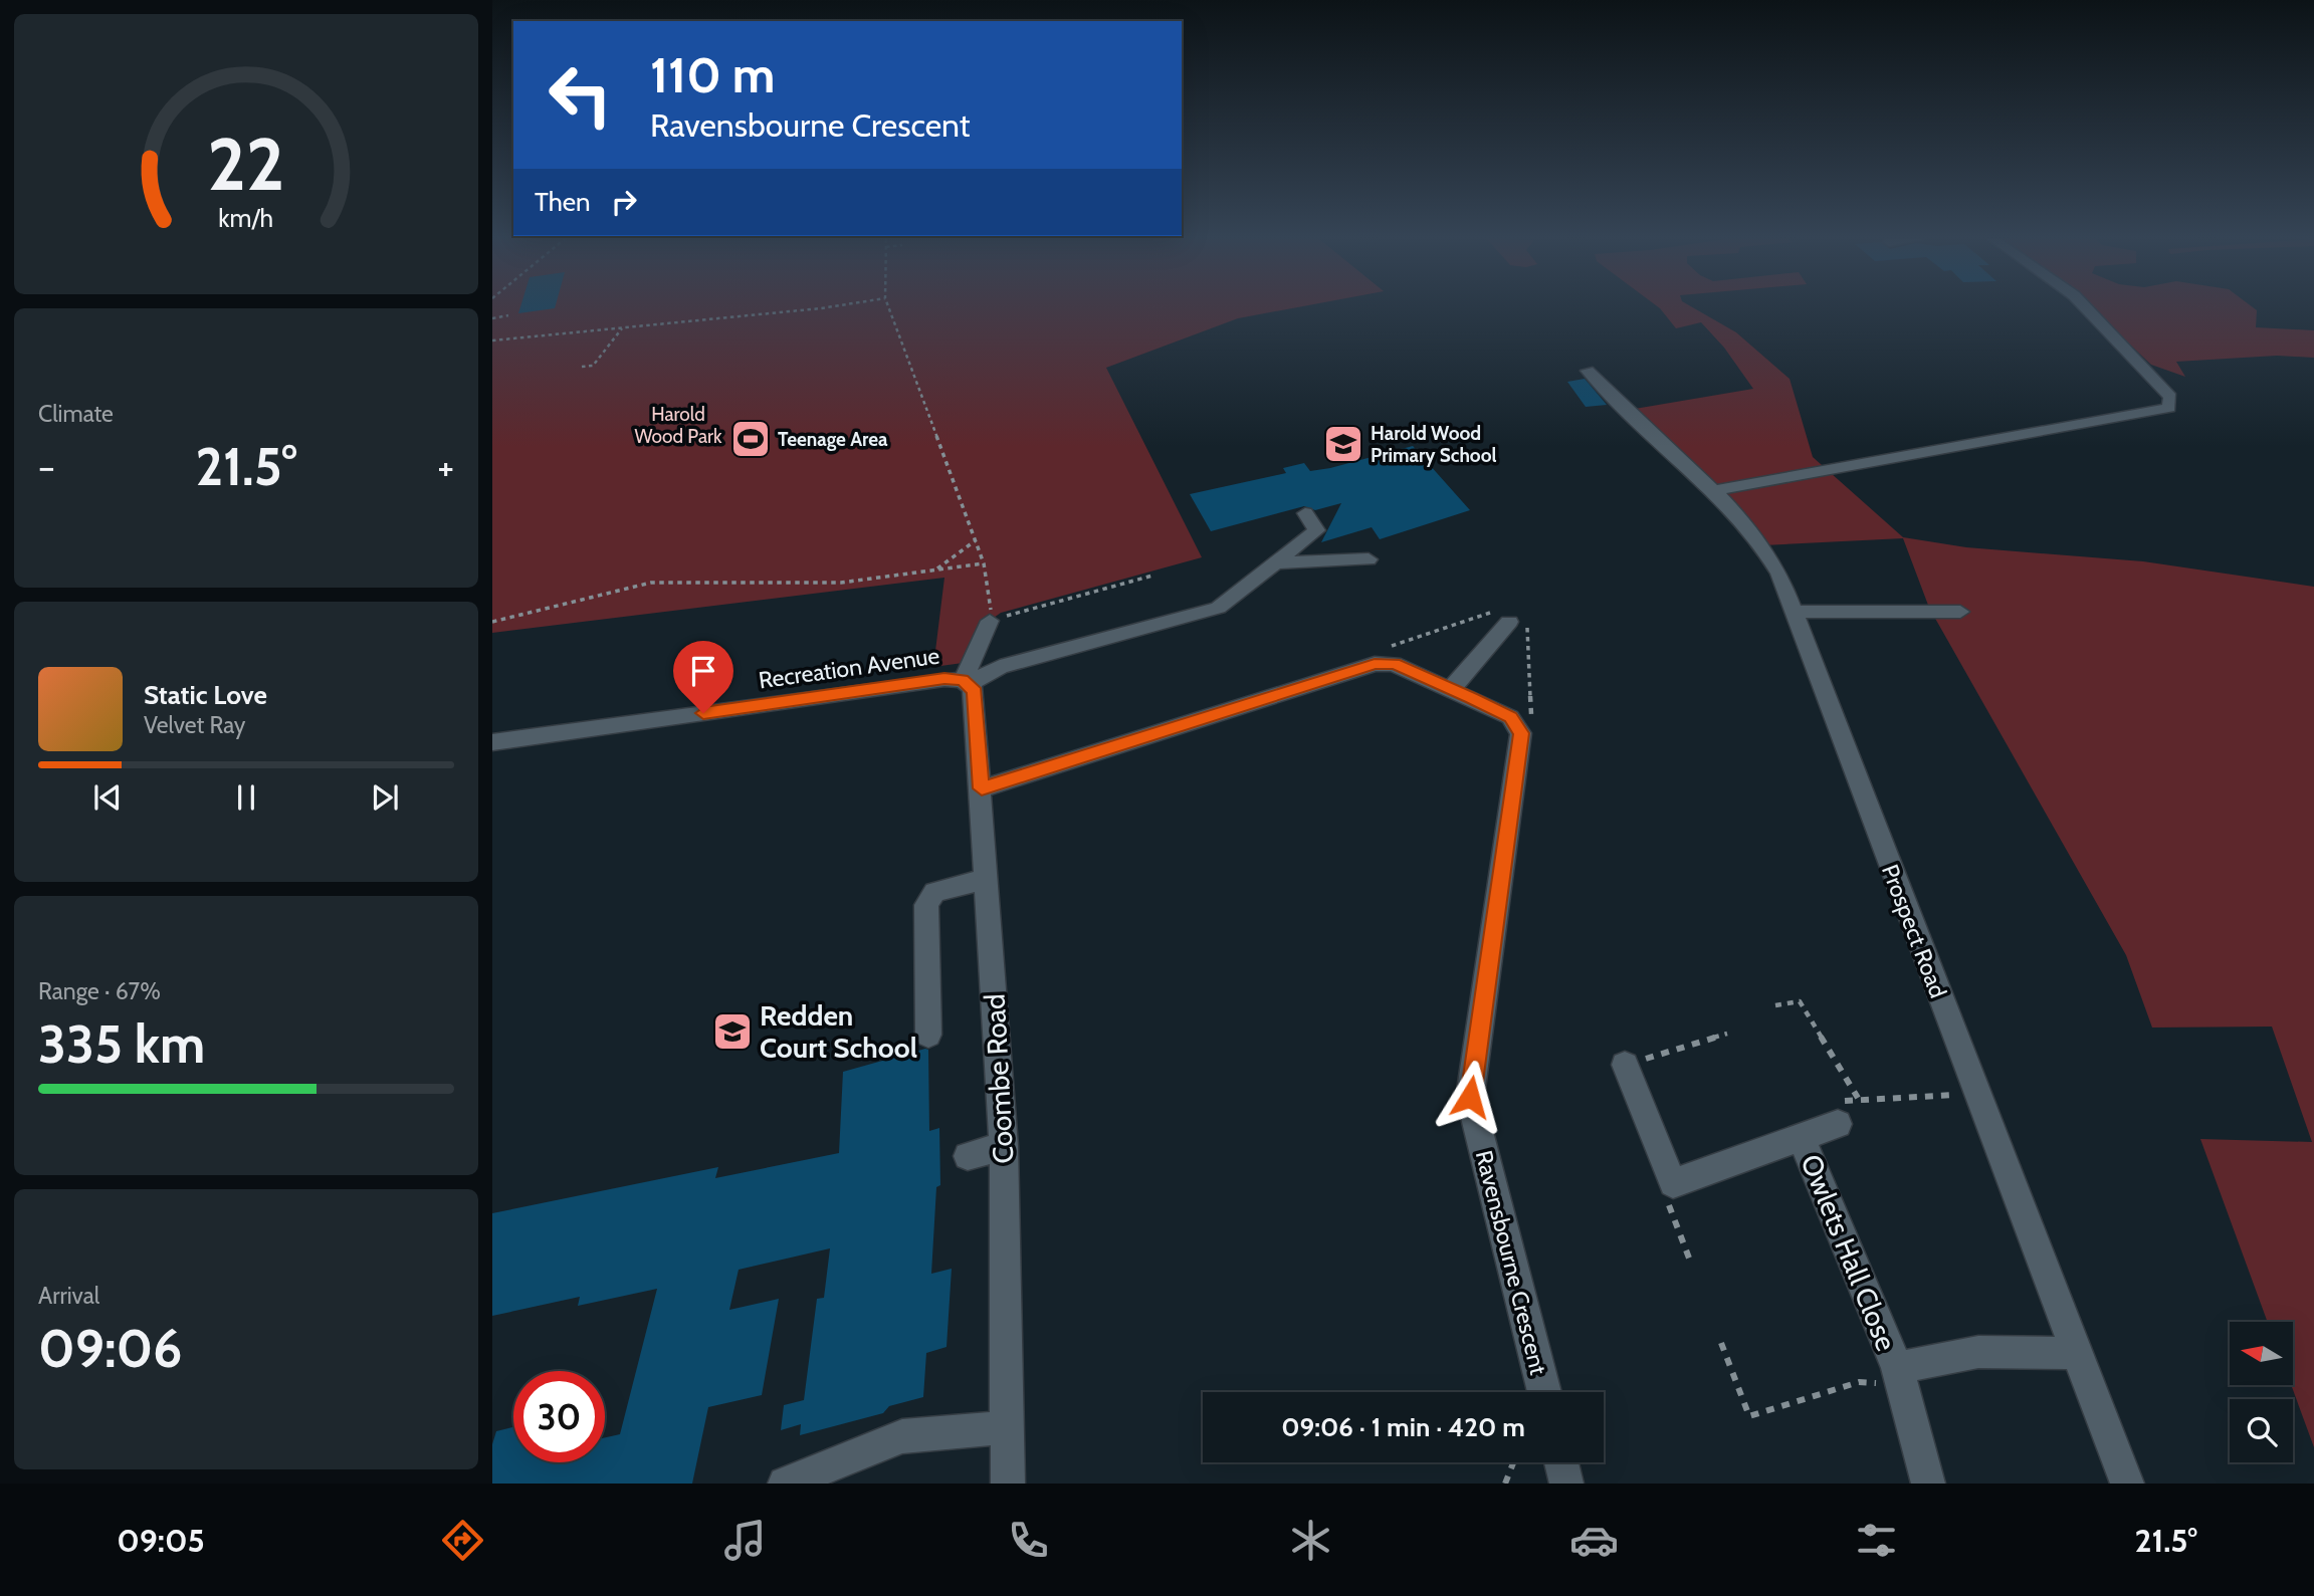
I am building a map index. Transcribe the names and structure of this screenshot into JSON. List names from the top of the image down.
{
  "streets": {
    "street": [
      "Recreation Avenue",
      "Prospect Road",
      "Coombe Road",
      "Owlets Hall Close",
      "Ravensbourne Crescent"
    ]
  },
  "crossings": [
    ["Recreation Avenue", "Coombe Road"],
    ["Prospect Road", "Owlets Hall Close"],
    ["Coombe Road", "Ravensbourne Crescent"]
  ],
  "parks": ["Harold Wood Park"],
  "places": {
    "sports": ["Teenage Area"],
    "school or university": ["Harold Wood Primary School", "Redden Court School"]
  },
  "north": "left",
  "page": {
    "turn": ["110 m", "Ravensbourne Crescent"],
    "then": "Then",
    "tile": [
      "Climate",
      ["Range · 67%", "335 km"],
      ["Arrival", "09:06"]
    ],
    "heat": ["−", "21.5°", "+"],
    "song": ["Static Love", "Velvet Ray"],
    "limit": "30",
    "trip": "09:06 · 1 min · 420 m",
    "tabs": ["09:05", "21.5°"],
    "gauge": ["22", "km/h"]
  }
}
